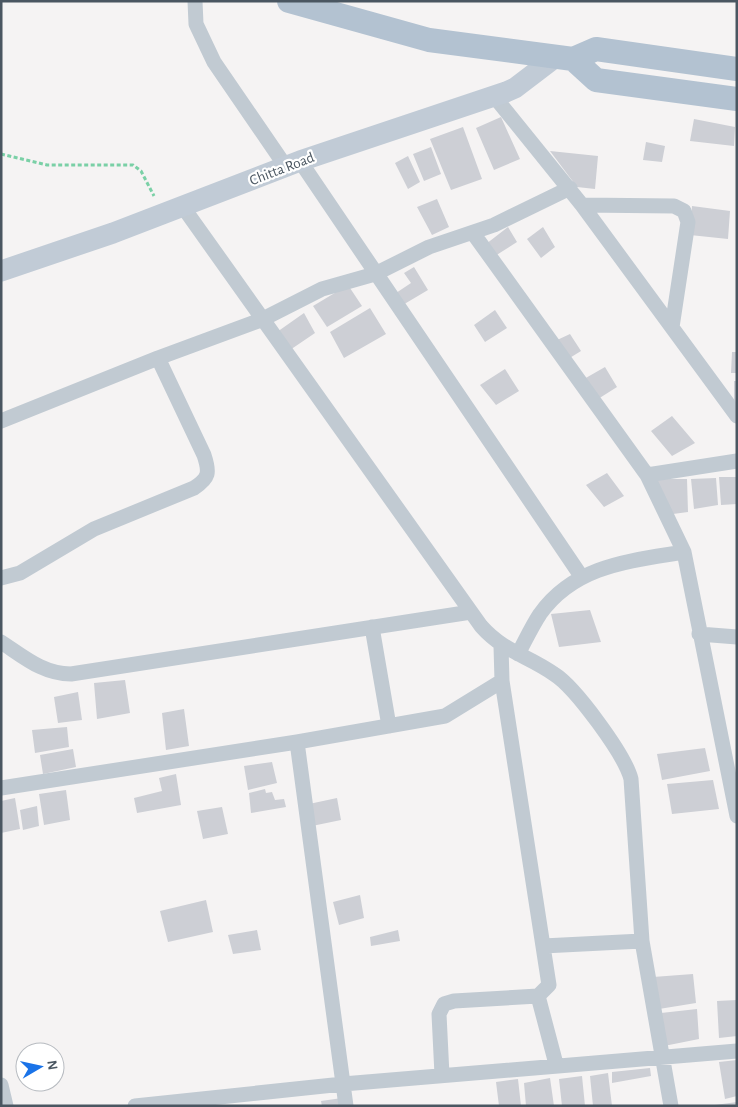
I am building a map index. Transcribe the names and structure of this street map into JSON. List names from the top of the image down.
{
  "streets": {
    "street": ["Chitta Road"]
  },
  "north": "right"
}
